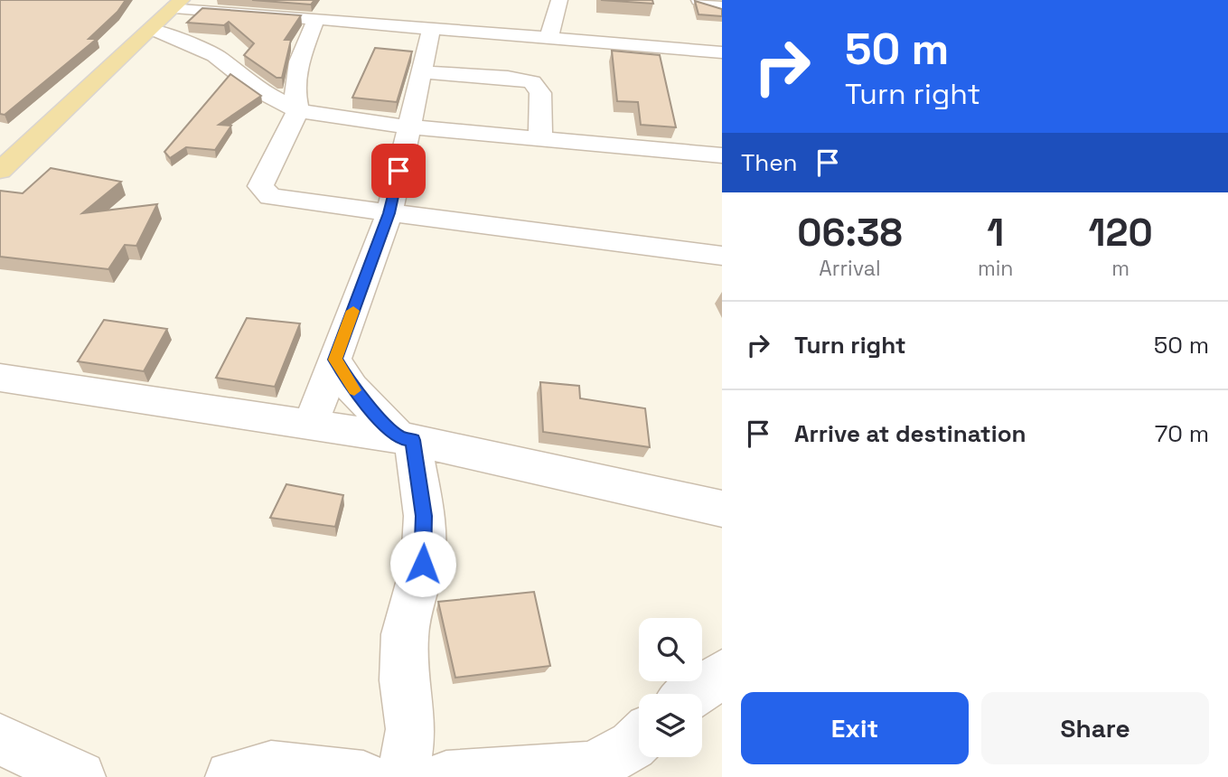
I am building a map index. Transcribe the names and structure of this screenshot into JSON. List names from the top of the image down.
{
  "page": {
    "turn": ["50 m", "Turn right"],
    "then": "Then",
    "eta": [
      "06:38",
      "Arrival",
      "1",
      "min",
      "120",
      "m"
    ],
    "list": [
      {
        "name": "Turn right",
        "value": "50 m"
      },
      {
        "name": "Arrive at destination",
        "value": "70 m"
      }
    ],
    "buttons": ["Exit", "Share"]
  }
}
